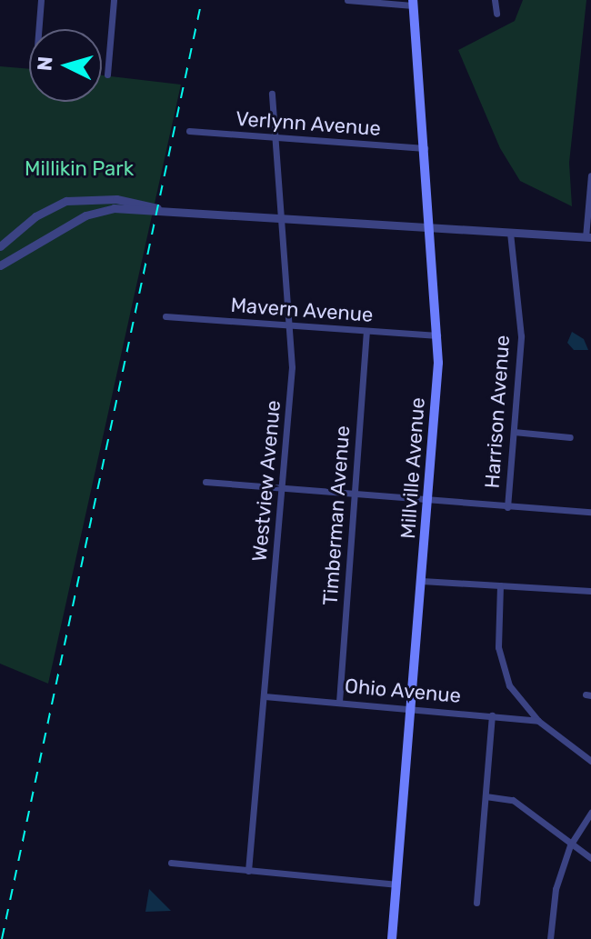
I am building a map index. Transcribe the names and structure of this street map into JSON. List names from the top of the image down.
{
  "streets": {
    "main road": ["Millville Avenue"],
    "street": [
      "Verlynn Avenue",
      "Mavern Avenue",
      "Harrison Avenue",
      "Westview Avenue",
      "Timberman Avenue",
      "Ohio Avenue"
    ]
  },
  "crossings": [
    ["Verlynn Avenue", "Millville Avenue"],
    ["Verlynn Avenue", "Westview Avenue"],
    ["Mavern Avenue", "Millville Avenue"],
    ["Mavern Avenue", "Westview Avenue"],
    ["Mavern Avenue", "Timberman Avenue"],
    ["Millville Avenue", "Ohio Avenue"],
    ["Westview Avenue", "Ohio Avenue"],
    ["Timberman Avenue", "Ohio Avenue"]
  ],
  "parks": ["Millikin Park"],
  "north": "left"
}
